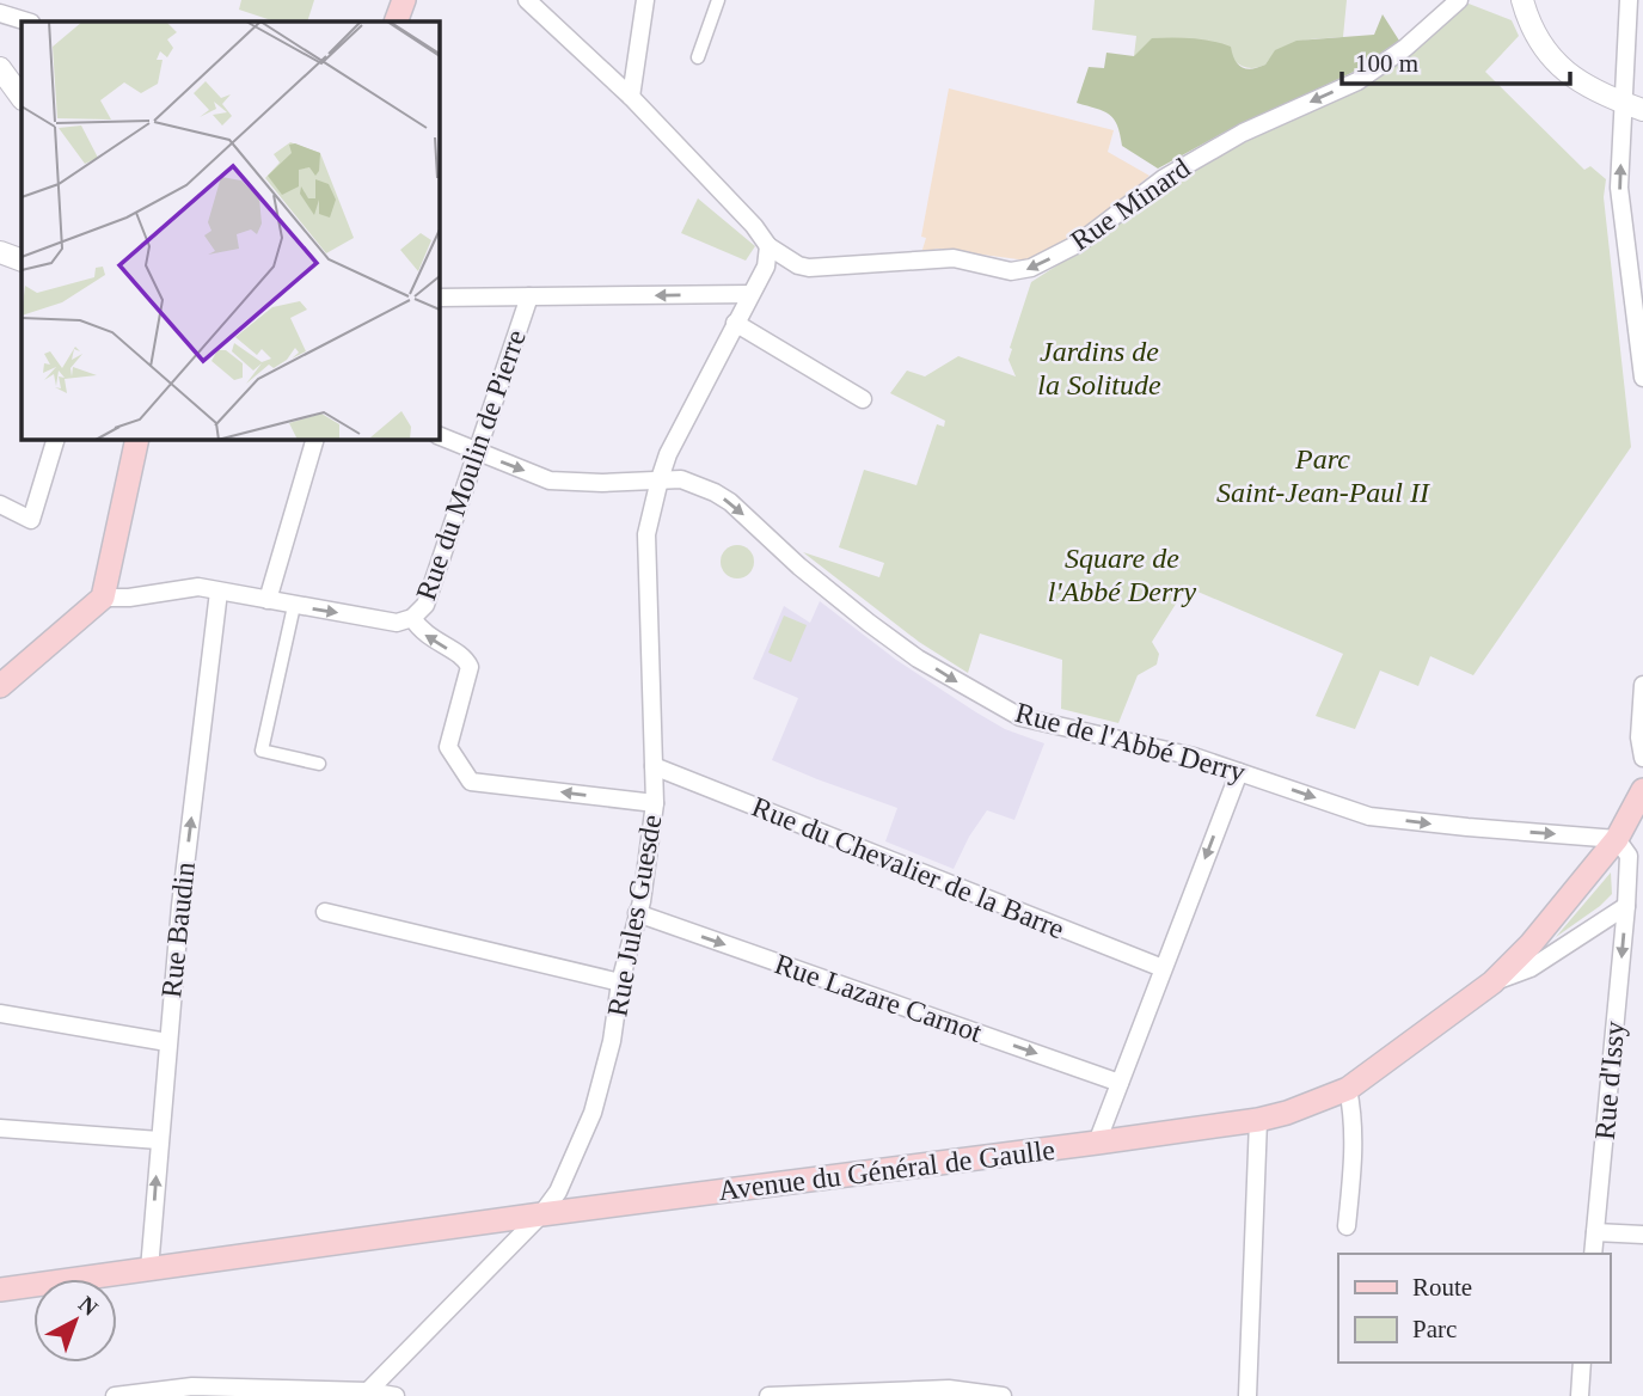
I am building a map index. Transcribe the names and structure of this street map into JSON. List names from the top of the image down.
{
  "streets": {
    "main road": ["Avenue du Général de Gaulle"],
    "street": [
      "Rue Minard",
      "Rue du Moulin de Pierre",
      "Rue de l'Abbé Derry",
      "Rue du Chevalier de la Barre",
      "Rue Jules Guesde",
      "Rue Baudin",
      "Rue Lazare Carnot",
      "Rue d'Issy"
    ]
  },
  "crossings": [
    ["Rue Minard", "Rue Jules Guesde"],
    ["Rue du Moulin de Pierre", "Rue de l'Abbé Derry"],
    ["Rue du Moulin de Pierre", "Rue Baudin"],
    ["Rue de l'Abbé Derry", "Rue Jules Guesde"],
    ["Rue de l'Abbé Derry", "Rue d'Issy"],
    ["Rue de l'Abbé Derry", "Avenue du Général de Gaulle"],
    ["Rue du Chevalier de la Barre", "Rue Jules Guesde"],
    ["Rue Jules Guesde", "Rue Lazare Carnot"],
    ["Rue Jules Guesde", "Avenue du Général de Gaulle"],
    ["Rue Baudin", "Avenue du Général de Gaulle"],
    ["Rue d'Issy", "Avenue du Général de Gaulle"]
  ],
  "one_way": [
    "Rue Minard",
    "Rue de l'Abbé Derry",
    "Rue Baudin",
    "Rue Lazare Carnot",
    "Rue d'Issy"
  ],
  "parks": ["Jardins de la Solitude", "Parc Saint-Jean-Paul II", "Square de l'Abbé Derry"],
  "legend": ["Route", "Parc"],
  "scale_bar": "100 m",
  "north": "top right"
}
